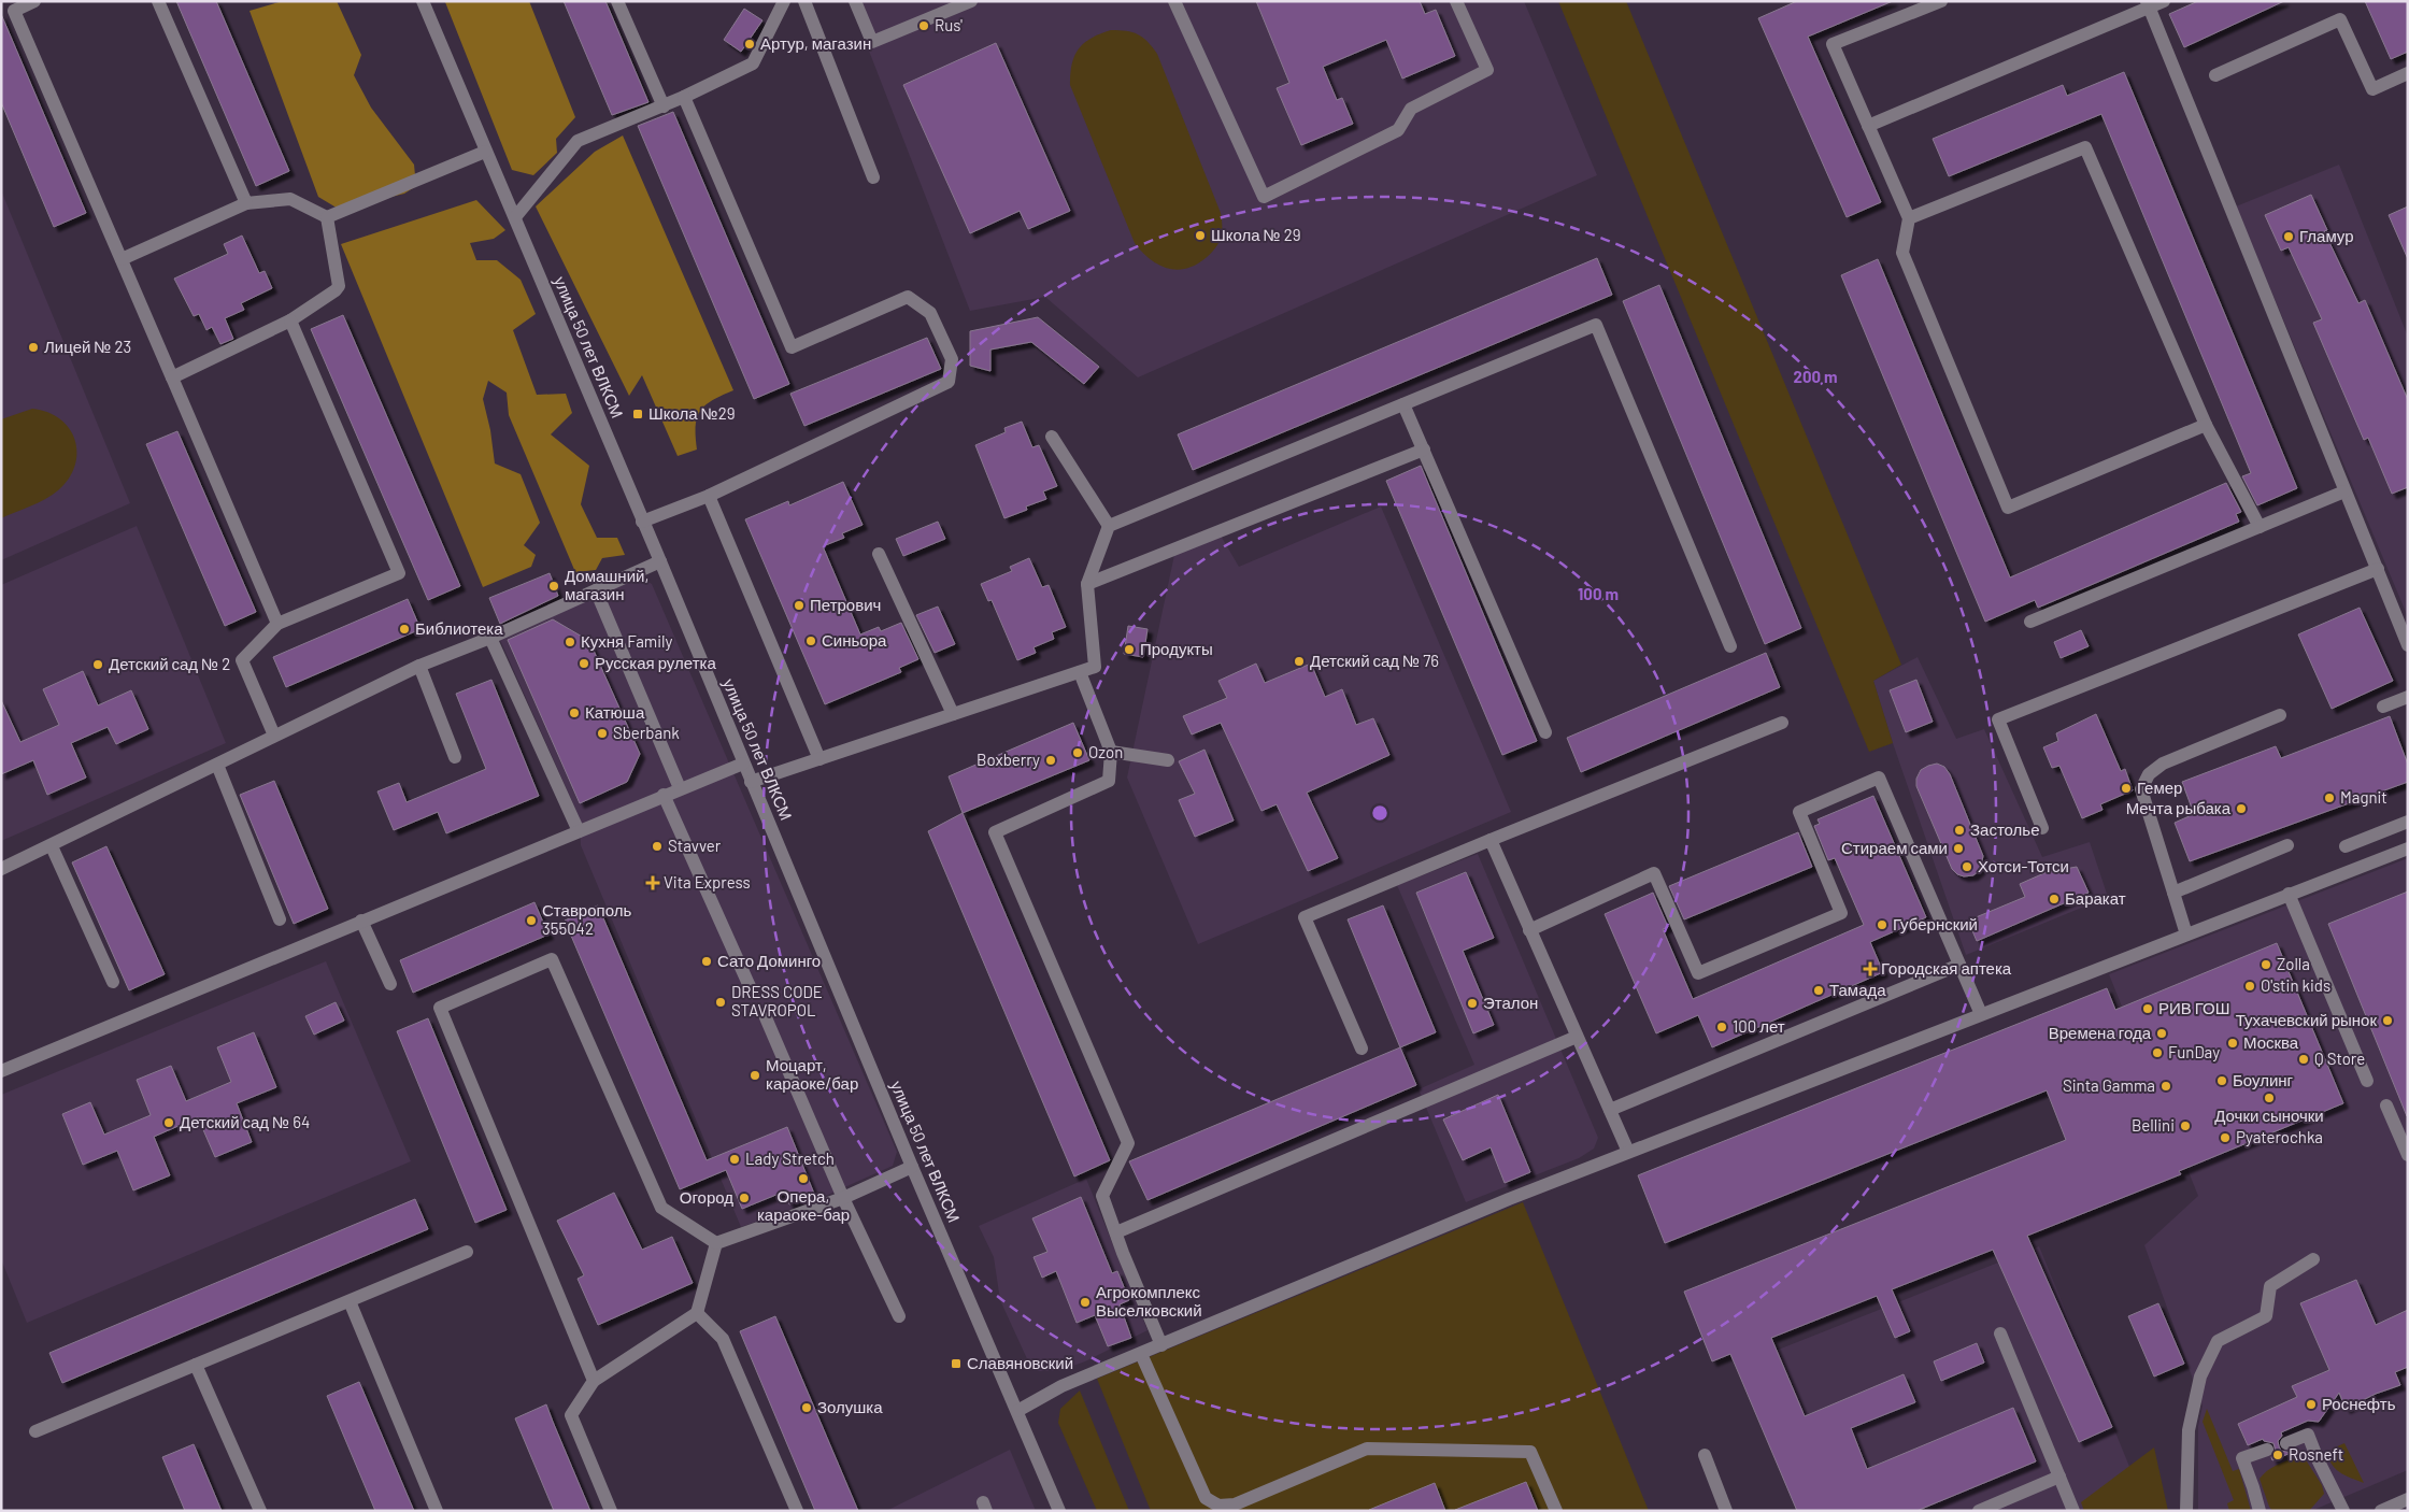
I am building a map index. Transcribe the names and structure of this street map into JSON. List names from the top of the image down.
{
  "streets": {
    "street": ["улица 50 лет ВЛКСМ"]
  },
  "places": {
    "other": [
      "Rus'",
      "Артур, магазин",
      "Школа № 29",
      "Гламур",
      "Лицей № 23",
      "Домашний, магазин",
      "Петрович",
      "Библиотека",
      "Синьора",
      "Кухня Family",
      "Продукты",
      "Детский сад № 76",
      "Русская рулетка",
      "Детский сад № 2",
      "Катюша",
      "Sberbank",
      "Ozon",
      "Boxberry",
      "Гемер",
      "Magnit",
      "Мечта рыбака",
      "Застолье",
      "Stavver",
      "Стираем сами",
      "Хотси-Тотси",
      "Баракат",
      "Ставрополь 355042",
      "Губернский",
      "Сато Доминго",
      "Zolla",
      "O'stin kids",
      "Тамада",
      "DRESS CODE STAVROPOL",
      "Эталон",
      "РИВ ГОШ",
      "Тухачевский рынок",
      "100 лет",
      "Времена года",
      "Москва",
      "FunDay",
      "Q Store",
      "Моцарт, караоке/бар",
      "Боулинг",
      "Sinta Gamma",
      "Дочки сыночки",
      "Детский сад № 64",
      "Bellini",
      "Pyaterochka",
      "Lady Stretch",
      "Опера, караоке-бар",
      "Огород",
      "Агрокомплекс Выселковский",
      "Роснефть",
      "Золушка",
      "Rosneft"
    ],
    "transit": ["Школа №29", "Славяновский"],
    "health": ["Vita Express", "Городская аптека"]
  },
  "rings": ["200 m", "100 m"]
}
